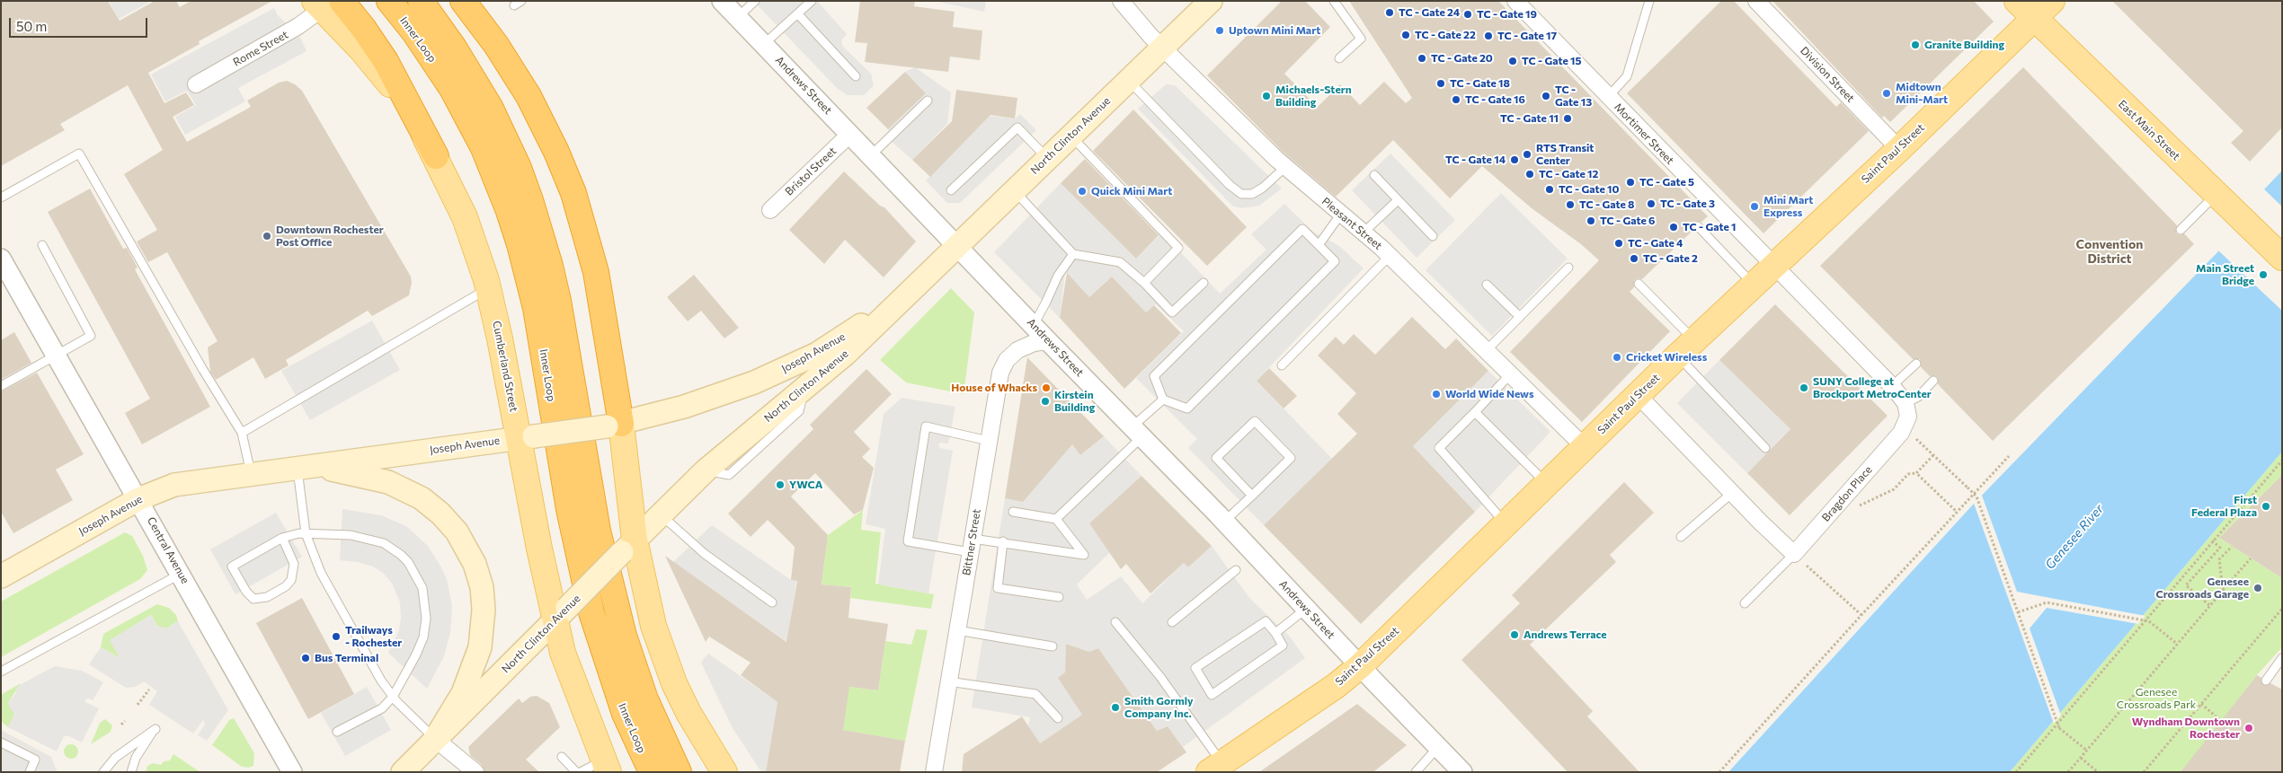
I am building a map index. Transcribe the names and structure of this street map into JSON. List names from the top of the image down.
{
  "streets": {
    "highway": ["Inner Loop"],
    "main road": [
      "East Main Street",
      "North Clinton Avenue",
      "Saint Paul Street",
      "Joseph Avenue",
      "Cumberland Street"
    ],
    "street": [
      "Rome Street",
      "Division Street",
      "Andrews Street",
      "Mortimer Street",
      "Bristol Street",
      "Pleasant Street",
      "Bragdon Place",
      "Bittner Street",
      "Central Avenue"
    ]
  },
  "crossings": [
    ["Division Street", "Saint Paul Street"],
    ["Andrews Street", "North Clinton Avenue"],
    ["Andrews Street", "Saint Paul Street"],
    ["Andrews Street", "Bristol Street"],
    ["Andrews Street", "Bittner Street"],
    ["East Main Street", "Saint Paul Street"],
    ["Mortimer Street", "Saint Paul Street"],
    ["North Clinton Avenue", "Pleasant Street"],
    ["North Clinton Avenue", "Joseph Avenue"],
    ["North Clinton Avenue", "Cumberland Street"],
    ["Saint Paul Street", "Pleasant Street"],
    ["Joseph Avenue", "Cumberland Street"],
    ["Joseph Avenue", "Central Avenue"]
  ],
  "districts": ["Convention District"],
  "water": ["Genesee River"],
  "parks": ["Genesee Crossroads Park"],
  "places": [
    "TC - Gate 24",
    "TC - Gate 19",
    "Uptown Mini Mart",
    "TC - Gate 22",
    "TC - Gate 17",
    "Granite Building",
    "TC - Gate 20",
    "TC - Gate 15",
    "TC - Gate 18",
    "Midtown Mini-Mart",
    "Michaels-Stern Building",
    "TC - Gate 13",
    "TC - Gate 16",
    "TC - Gate 11",
    "RTS Transit Center",
    "TC - Gate 14",
    "TC - Gate 12",
    "TC - Gate 5",
    "TC - Gate 10",
    "Quick Mini Mart",
    "TC - Gate 3",
    "TC - Gate 8",
    "Mini Mart Express",
    "TC - Gate 6",
    "TC - Gate 1",
    "Downtown Rochester Post Office",
    "TC - Gate 4",
    "TC - Gate 2",
    "Main Street Bridge",
    "Cricket Wireless",
    "House of Whacks",
    "SUNY College at Brockport MetroCenter",
    "World Wide News",
    "Kirstein Building",
    "YWCA",
    "First Federal Plaza",
    "Genesee Crossroads Garage",
    "Andrews Terrace",
    "Trailways - Rochester",
    "Bus Terminal",
    "Smith Gormly Company Inc.",
    "Wyndham Downtown Rochester"
  ],
  "scale_bar": "50 m"
}
